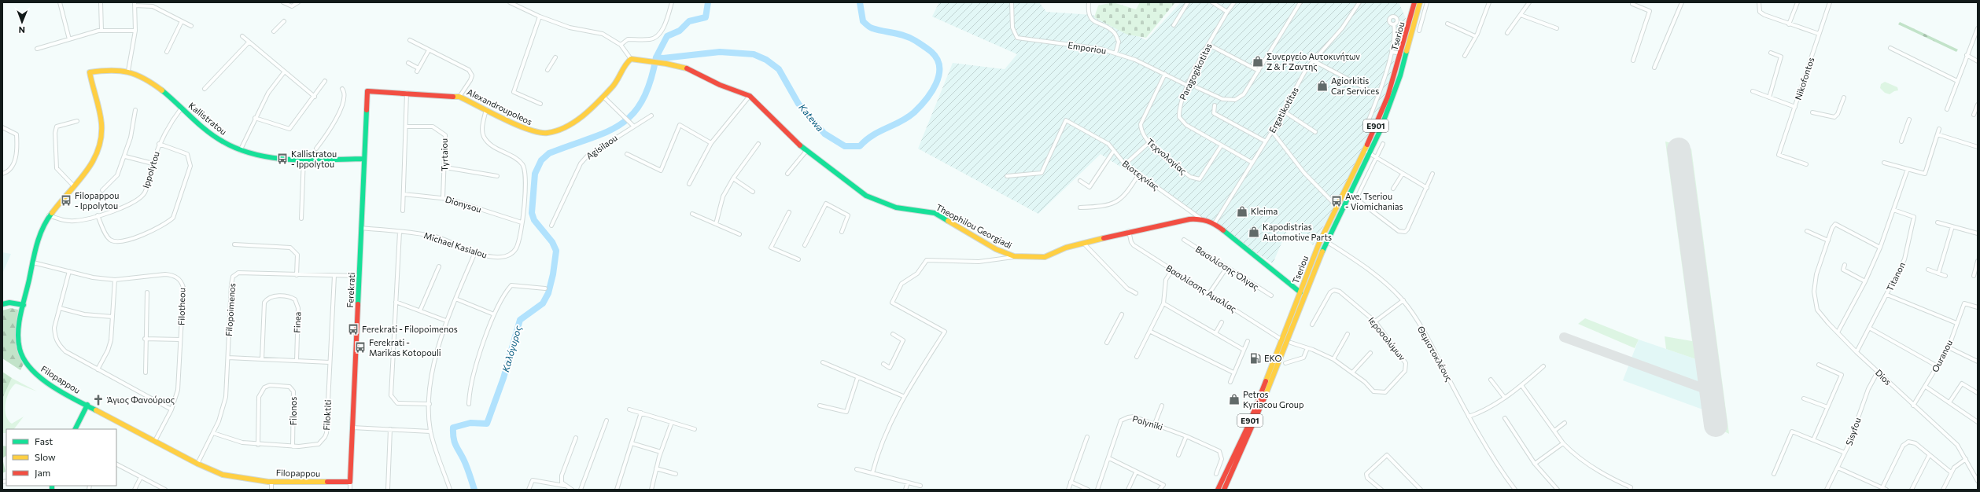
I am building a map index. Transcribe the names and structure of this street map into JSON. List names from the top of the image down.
{
  "streets": {
    "street": [
      "Tseriou",
      "Emporiou",
      "Paragogikotitas",
      "Nikofontos",
      "Alexandroupoleos",
      "Ergatikotitas",
      "Kallistratou",
      "E901",
      "Agisilaou",
      "Tyrtaiou",
      "Τεχνολογίας",
      "Ippolytou",
      "Βιοτεχνίας",
      "Dionysou",
      "Theophilou Georgiadi",
      "Michael Kasialou",
      "Βασιλίσσης Όλγας",
      "Titanon",
      "Βασιλίσσης Αμαλίας",
      "Ferekrati",
      "Filotheou",
      "Filopoimenos",
      "Finea",
      "Ιεροσολύμων",
      "Θεμιστοκλέους",
      "Ouranou",
      "Dios",
      "Filopappou",
      "Filonos",
      "Filoktiti",
      "Polyniki",
      "Sisyfou"
    ]
  },
  "crossings": [
    ["Tseriou", "Theophilou Georgiadi"],
    ["Tseriou", "Βασιλίσσης Αμαλίας"],
    ["Tseriou", "Θεμιστοκλέους"],
    ["Emporiou", "Paragogikotitas"],
    ["Emporiou", "Τεχνολογίας"],
    ["Paragogikotitas", "Ergatikotitas"],
    ["Paragogikotitas", "Τεχνολογίας"],
    ["Alexandroupoleos", "Theophilou Georgiadi"],
    ["Alexandroupoleos", "Michael Kasialou"],
    ["Alexandroupoleos", "Ferekrati"],
    ["Ergatikotitas", "Theophilou Georgiadi"],
    ["Kallistratou", "Ippolytou"],
    ["Kallistratou", "Ferekrati"],
    ["Kallistratou", "Filopappou"],
    ["Tyrtaiou", "Dionysou"],
    ["Ippolytou", "Filopappou"],
    ["Βιοτεχνίας", "Theophilou Georgiadi"],
    ["Dionysou", "Michael Kasialou"],
    ["Theophilou Georgiadi", "Βασιλίσσης Αμαλίας"],
    ["Michael Kasialou", "Ferekrati"],
    ["Titanon", "Dios"],
    ["Ferekrati", "Filopoimenos"],
    ["Ferekrati", "Filopappou"],
    ["Filotheou", "Filopappou"],
    ["Filopoimenos", "Filopappou"],
    ["Filopoimenos", "Filoktiti"],
    ["Ouranou", "Dios"],
    ["Dios", "Sisyfou"],
    ["Filonos", "Filoktiti"]
  ],
  "water": ["Katewa", "Καλόγυρος"],
  "places": {
    "shop": [
      "Συνεργείο Αυτοκινήτων Ζ & Γ Ζαντης",
      "Agiorkitis Car Services",
      "Kleima",
      "Kapodistrias Automotive Parts",
      "Petros Kyriacou Group"
    ],
    "bus stop": [
      "Kallistratou - Ippolytou",
      "Filopappou - Ippolytou",
      "Ave. Tseriou - Viomichanias",
      "Ferekrati - Filopoimenos",
      "Ferekrati - Marikas Kotopouli"
    ],
    "fuel station": ["EKO"],
    "church": ["Άγιος Φανούριος"]
  },
  "legend": ["Fast", "Slow", "Jam"],
  "north": "bottom"
}
